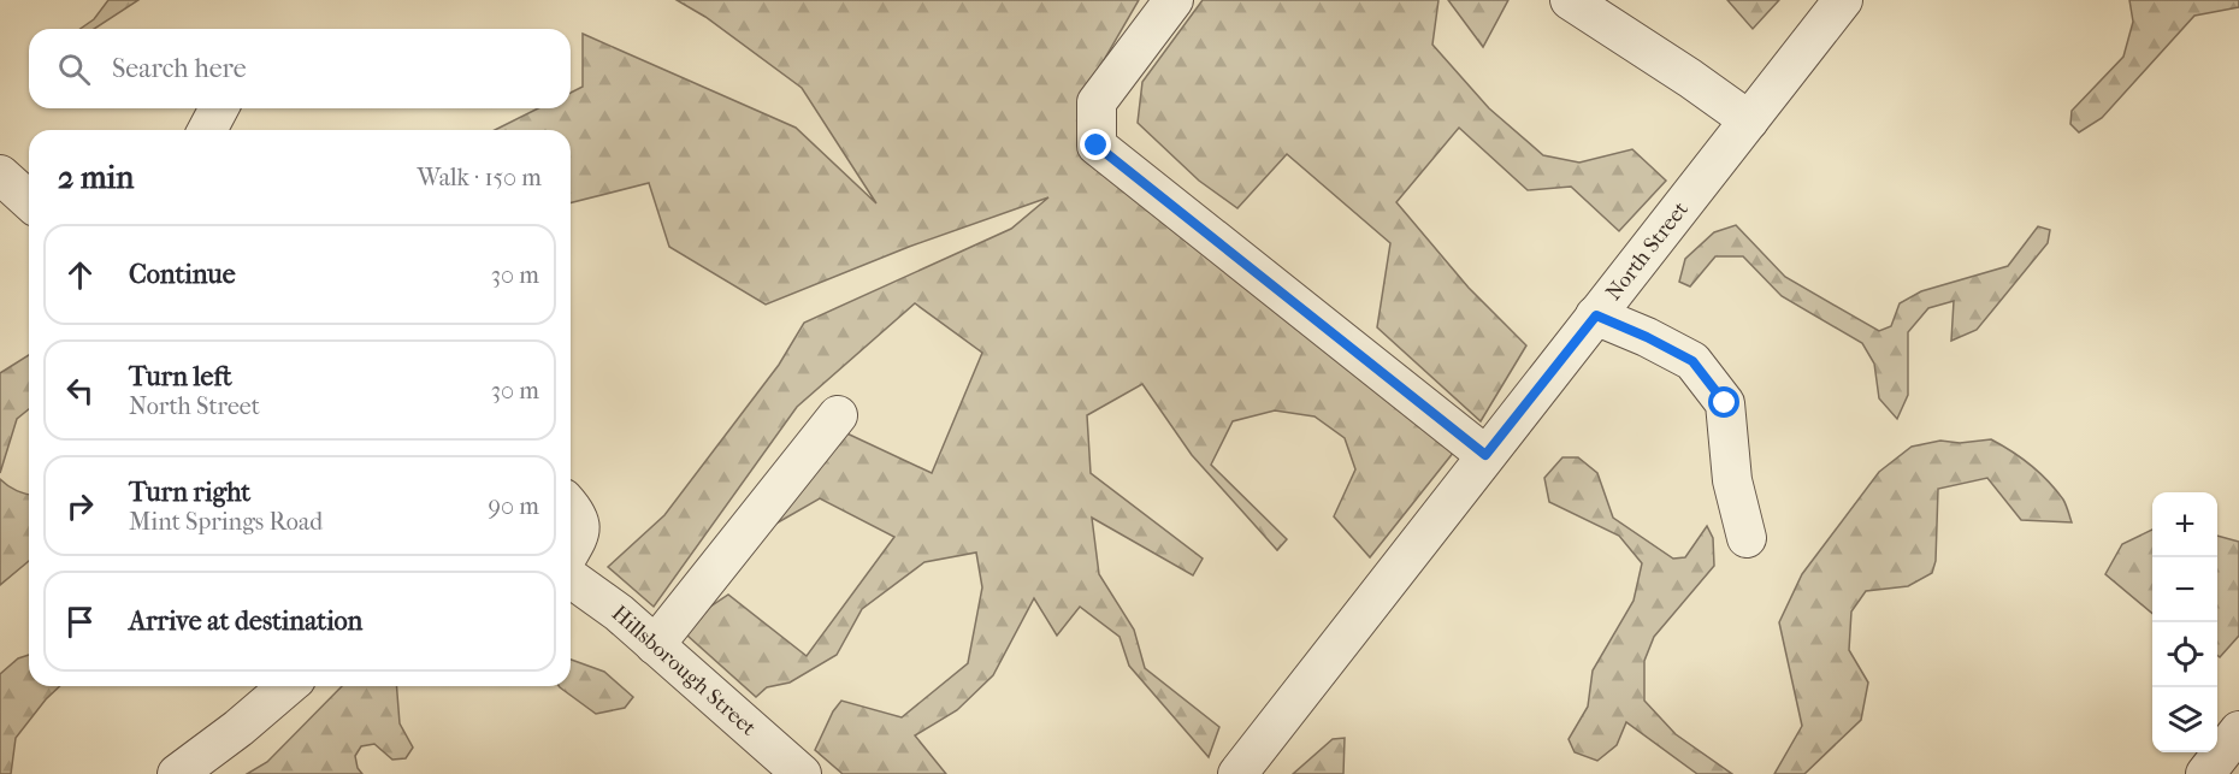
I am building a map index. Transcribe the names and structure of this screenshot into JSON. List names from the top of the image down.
{
  "streets": {
    "street": ["North Street", "Hillsborough Street"]
  },
  "page": {
    "search": "Search here",
    "heading": ["2 min", "Walk · 150 m"],
    "list": [
      ["Continue", "30 m"],
      ["Turn left", "North Street", "30 m"],
      ["Turn right", "Mint Springs Road", "90 m"],
      "Arrive at destination"
    ],
    "map_buttons": ["+", "−"]
  }
}
